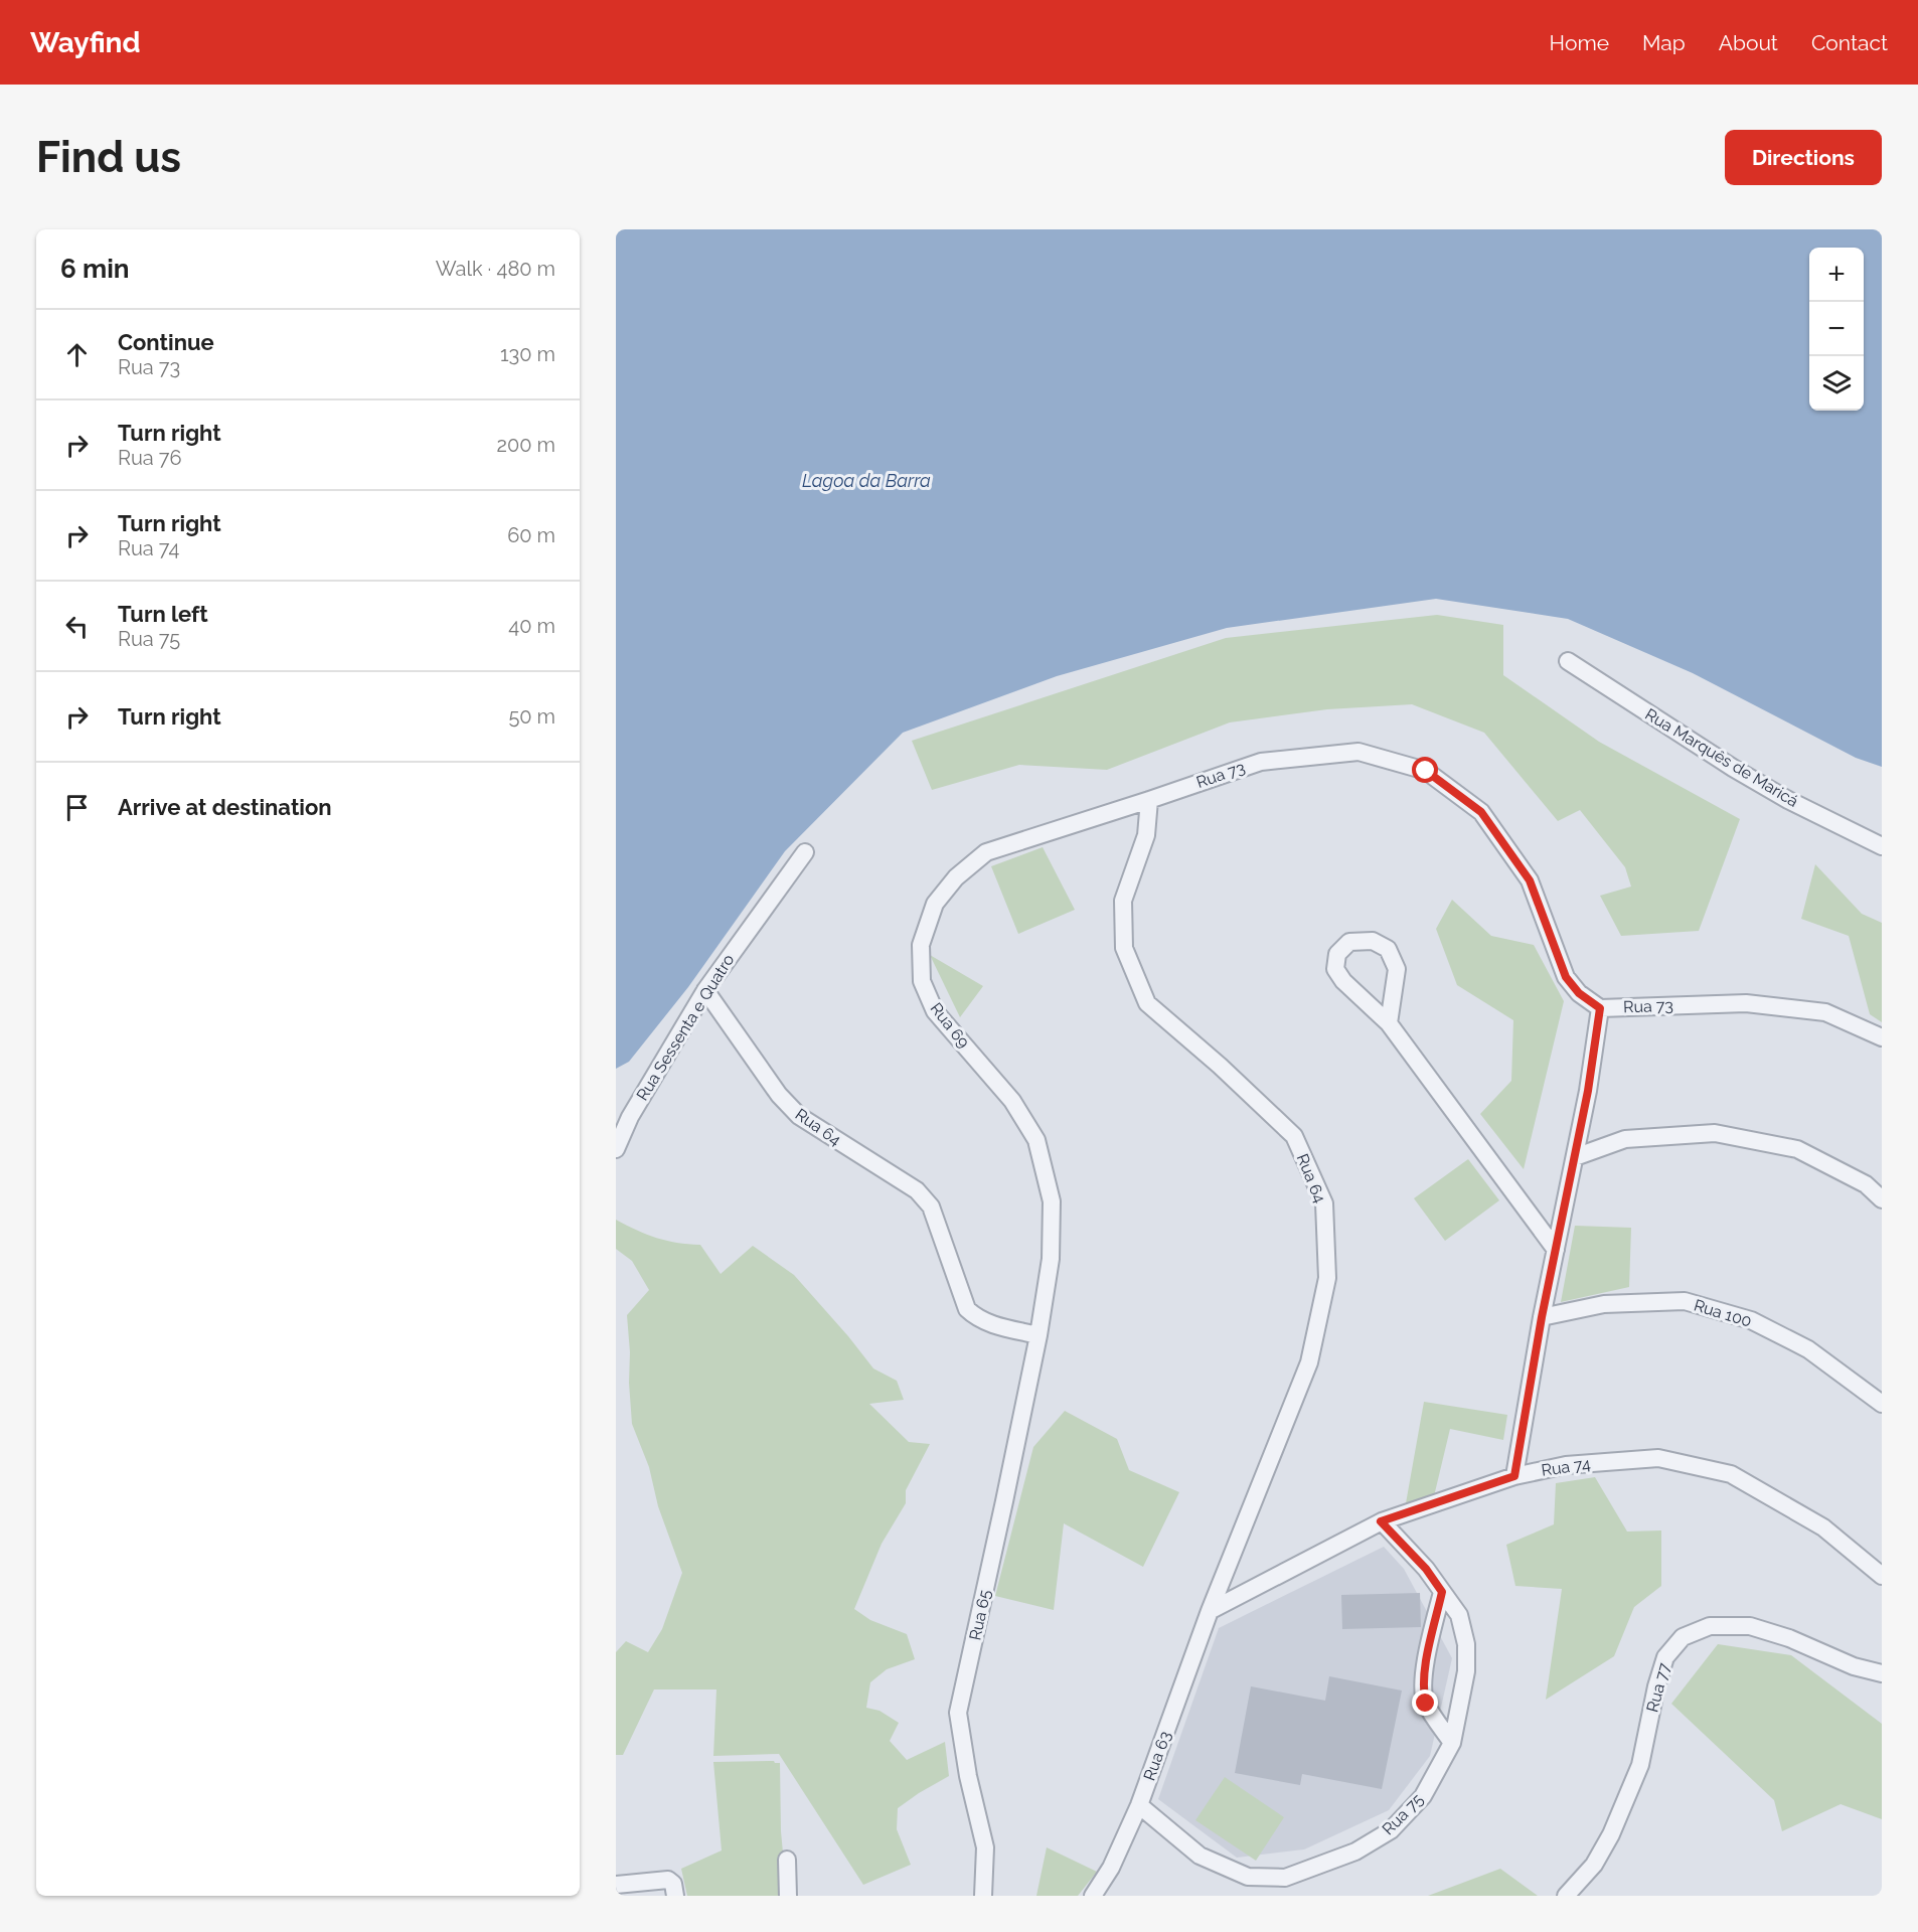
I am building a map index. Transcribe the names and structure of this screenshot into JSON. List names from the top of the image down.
{
  "streets": {
    "street": [
      "Rua Marquês de Maricá",
      "Rua 73",
      "Rua 69",
      "Rua Sessenta e Quatro",
      "Rua 64",
      "Rua 100",
      "Rua 74",
      "Rua 65",
      "Rua 77",
      "Rua 63",
      "Rua 75"
    ]
  },
  "crossings": [
    ["Rua 73", "Rua 69"],
    ["Rua 73", "Rua 64"],
    ["Rua 69", "Rua 64"],
    ["Rua 69", "Rua 65"],
    ["Rua Sessenta e Quatro", "Rua 64"],
    ["Rua 64", "Rua 74"],
    ["Rua 64", "Rua 65"],
    ["Rua 64", "Rua 63"],
    ["Rua 74", "Rua 63"],
    ["Rua 74", "Rua 75"],
    ["Rua 63", "Rua 75"]
  ],
  "water": ["Lagoa da Barra"],
  "page": {
    "header": "Wayfind",
    "nav": [
      "Home",
      "Map",
      "About",
      "Contact"
    ],
    "buttons": "Directions",
    "title": "Find us",
    "heading": ["6 min", "Walk · 480 m"],
    "map_buttons": ["+", "−"],
    "list": [
      ["Continue", "Rua 73", "130 m"],
      ["Turn right", "Rua 76", "200 m"],
      ["Turn right", "Rua 74", "60 m"],
      ["Turn left", "Rua 75", "40 m"],
      ["Turn right", "50 m"],
      "Arrive at destination"
    ]
  }
}
